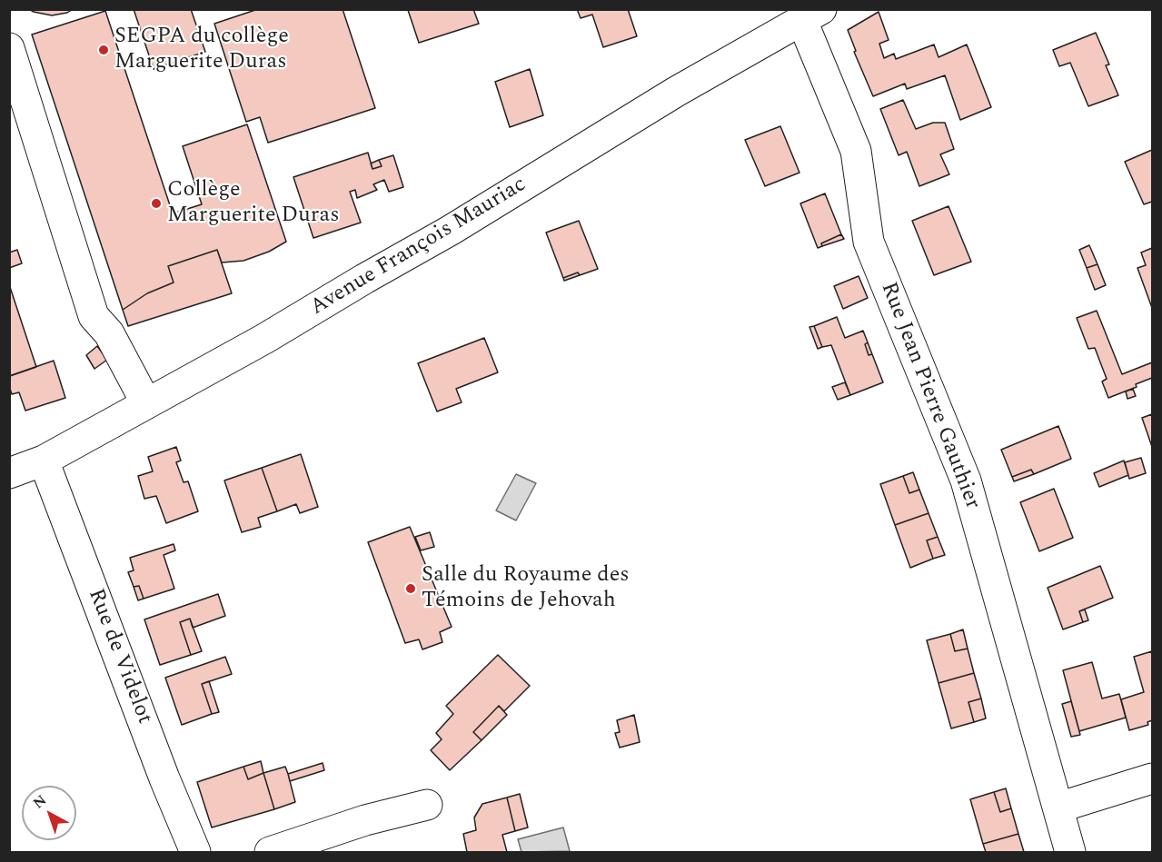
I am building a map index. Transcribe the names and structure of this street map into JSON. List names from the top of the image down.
{
  "streets": {
    "street": ["Avenue François Mauriac", "Rue Jean Pierre Gauthier", "Rue de Videlot"]
  },
  "crossings": [
    ["Avenue François Mauriac", "Rue Jean Pierre Gauthier"],
    ["Avenue François Mauriac", "Rue de Videlot"]
  ],
  "places": ["SEGPA du collège Marguerite Duras", "Collège Marguerite Duras", "Salle du Royaume des Témoins de Jehovah"],
  "north": "top left"
}
